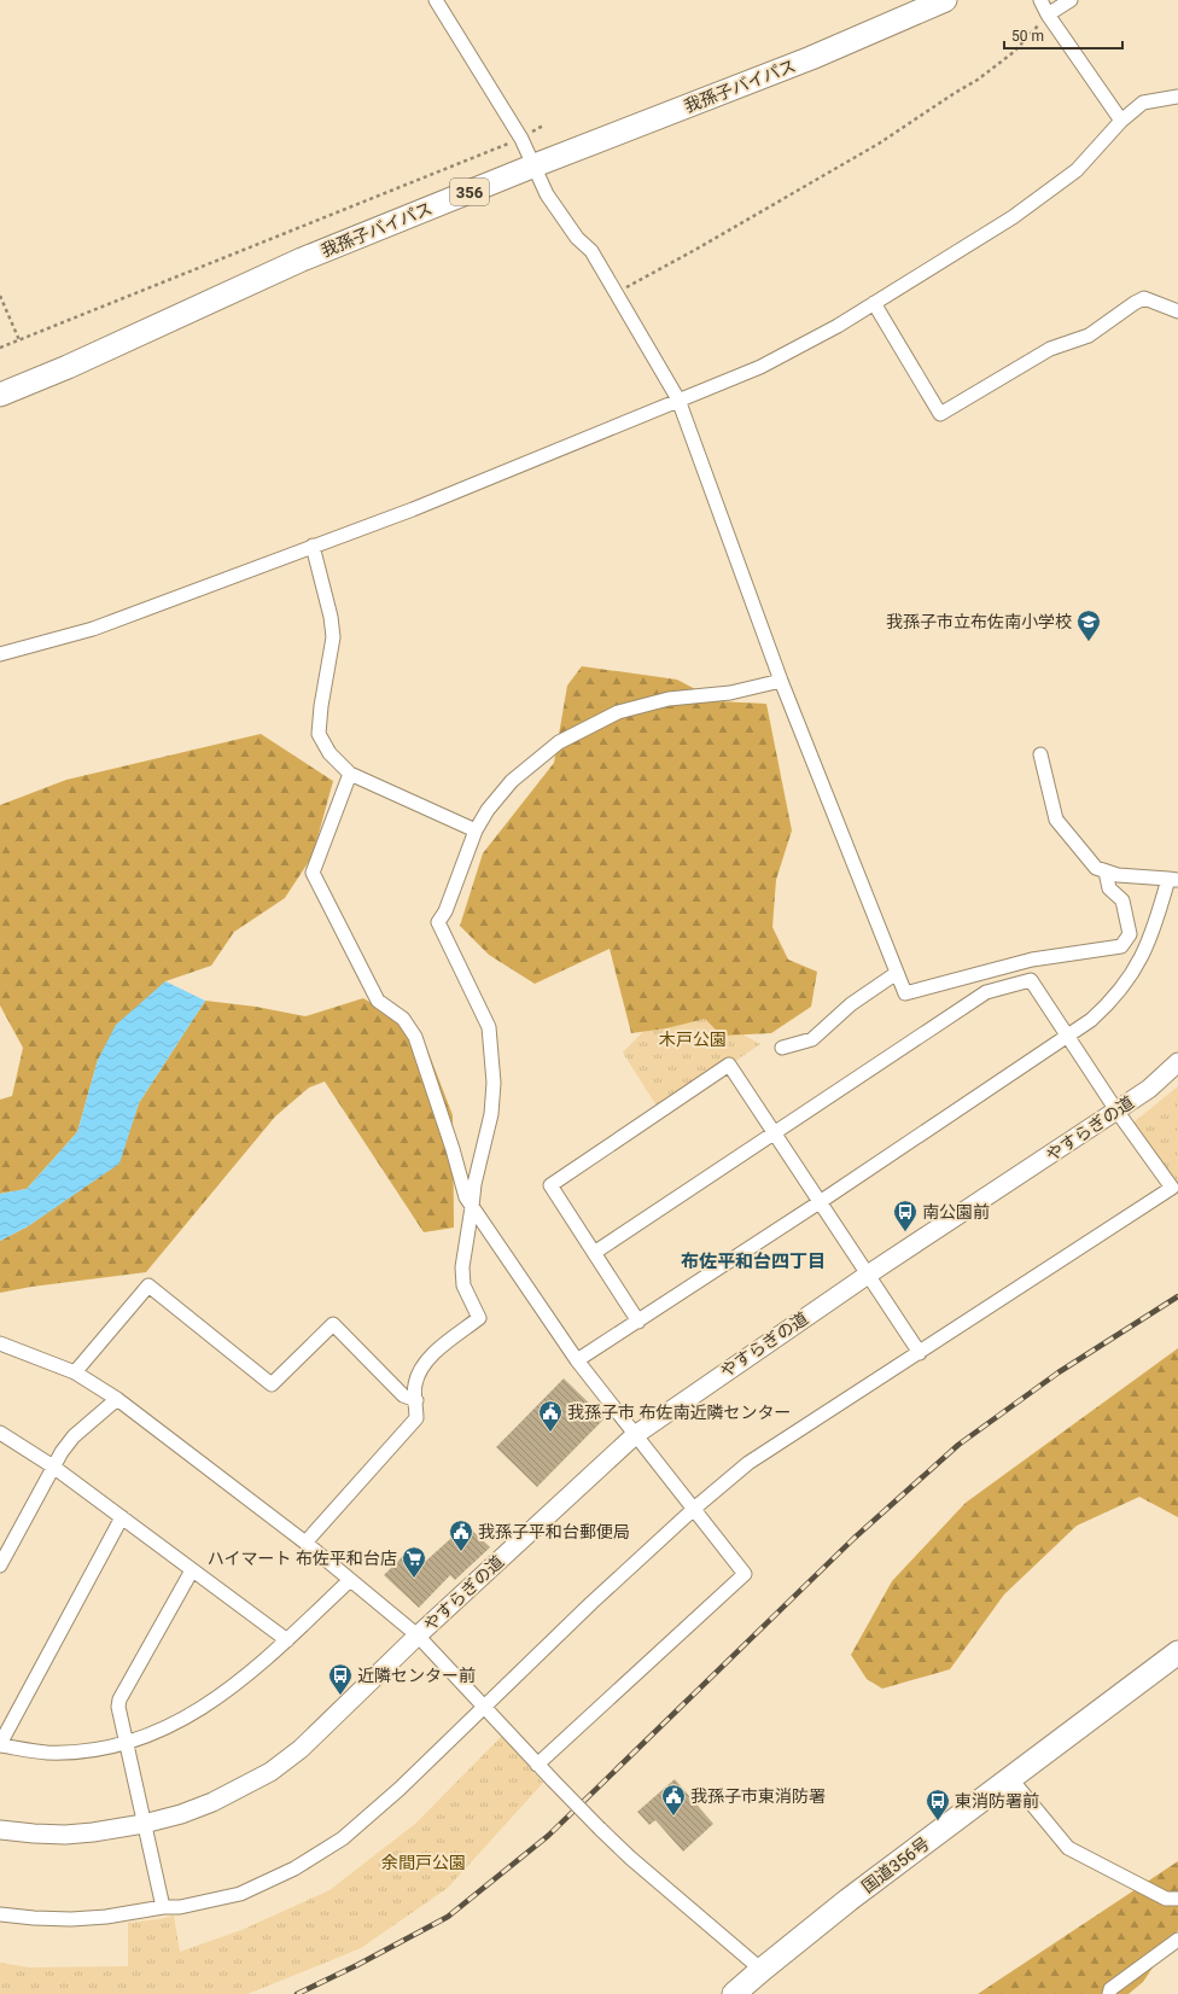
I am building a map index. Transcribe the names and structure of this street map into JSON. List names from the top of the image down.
{
  "streets": {
    "highway": ["我孫子バイパス", "356", "国道356号"],
    "street": ["やすらぎの道"]
  },
  "districts": ["布佐平和台四丁目"],
  "parks": ["木戸公園", "余間戸公園"],
  "places": {
    "school or university": ["我孫子市立布佐南小学校"],
    "bus stop": ["南公園前", "近隣センター前", "東消防署前"],
    "public building": ["我孫子市 布佐南近隣センター", "我孫子平和台郵便局", "我孫子市東消防署"],
    "supermarket": ["ハイマート 布佐平和台店"]
  },
  "scale_bar": "50 m"
}
